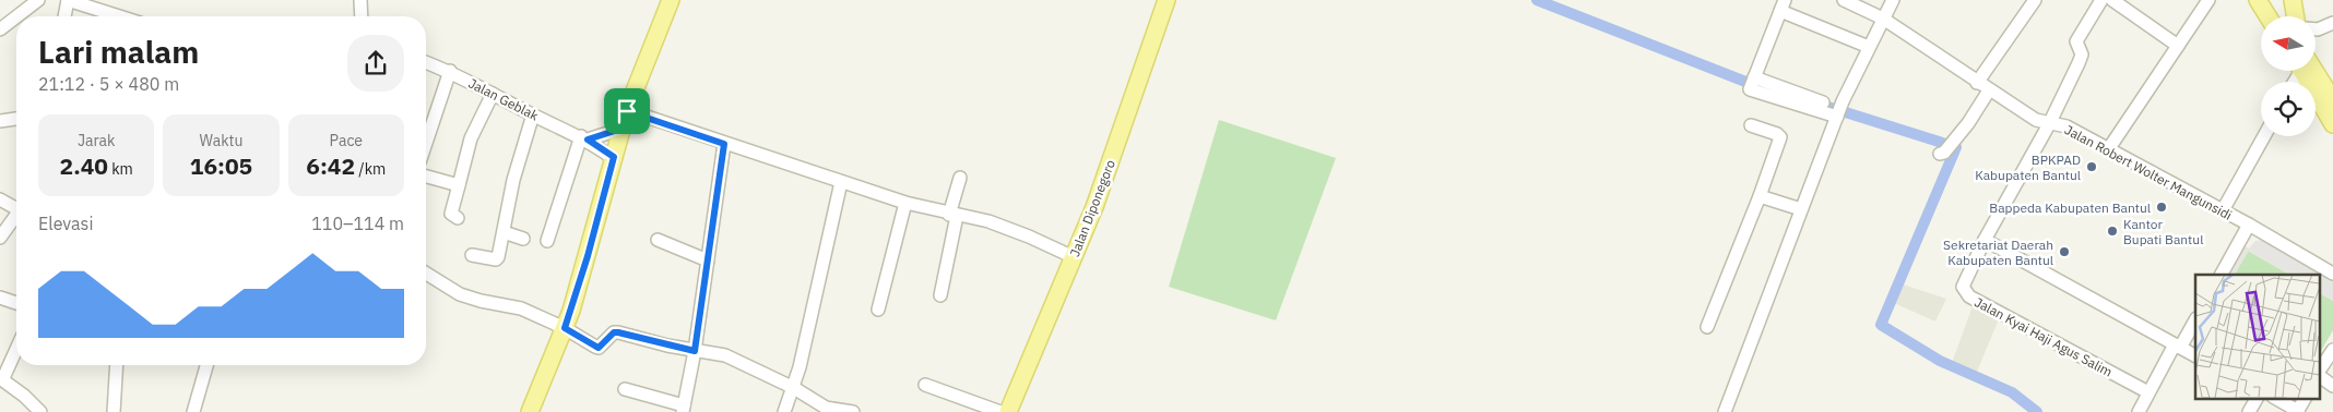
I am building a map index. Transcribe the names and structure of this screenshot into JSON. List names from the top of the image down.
{
  "streets": {
    "main road": ["Jalan Diponegoro"],
    "street": ["Jalan Geblak", "Jalan Robert Wolter Mangunsidi", "Jalan Kyai Haji Agus Salim"]
  },
  "crossings": [
    ["Jalan Robert Wolter Mangunsidi", "Jalan Kyai Haji Agus Salim"]
  ],
  "places": [
    "BPKPAD Kabupaten Bantul",
    "Bappeda Kabupaten Bantul",
    "Kantor Bupati Bantul",
    "Sekretariat Daerah Kabupaten Bantul"
  ],
  "north": "left",
  "page": {
    "heading": ["Lari malam", "21:12 · 5 × 480 m"],
    "stats": [
      ["Jarak", "2.40 km"],
      ["Waktu", "16:05"],
      ["Pace", "6:42 /km"]
    ],
    "chart": ["Elevasi", "110–114 m"]
  }
}
